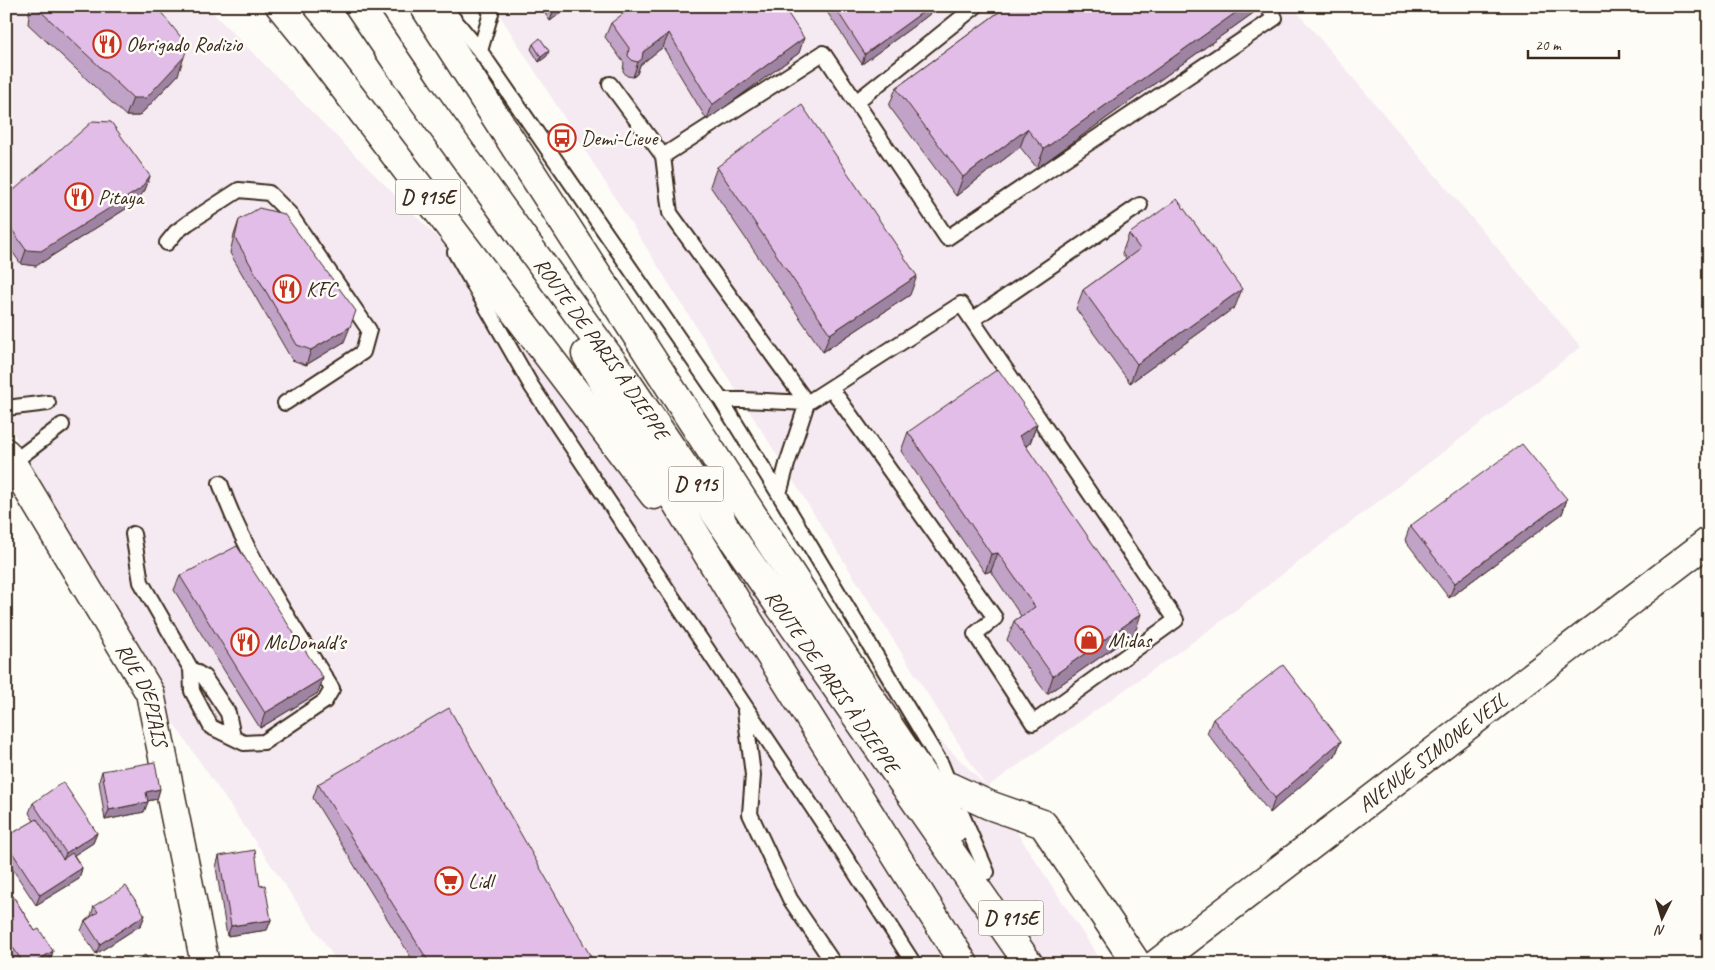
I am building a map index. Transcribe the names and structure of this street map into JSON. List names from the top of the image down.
{
  "streets": {
    "main road": [
      "D 915E",
      "ROUTE DE PARIS À DIEPPE",
      "D 915",
      "RUE D'EPIAIS",
      "AVENUE SIMONE VEIL"
    ]
  },
  "crossings": [
    ["D 915E", "ROUTE DE PARIS À DIEPPE"]
  ],
  "places": {
    "restaurant": [
      "Obrigado Rodizio",
      "Pitaya",
      "KFC",
      "McDonald's"
    ],
    "bus stop": ["Demi-Lieue"],
    "shop": ["Midas"],
    "supermarket": ["Lidl"]
  },
  "scale_bar": "20 m",
  "north": "bottom"
}
